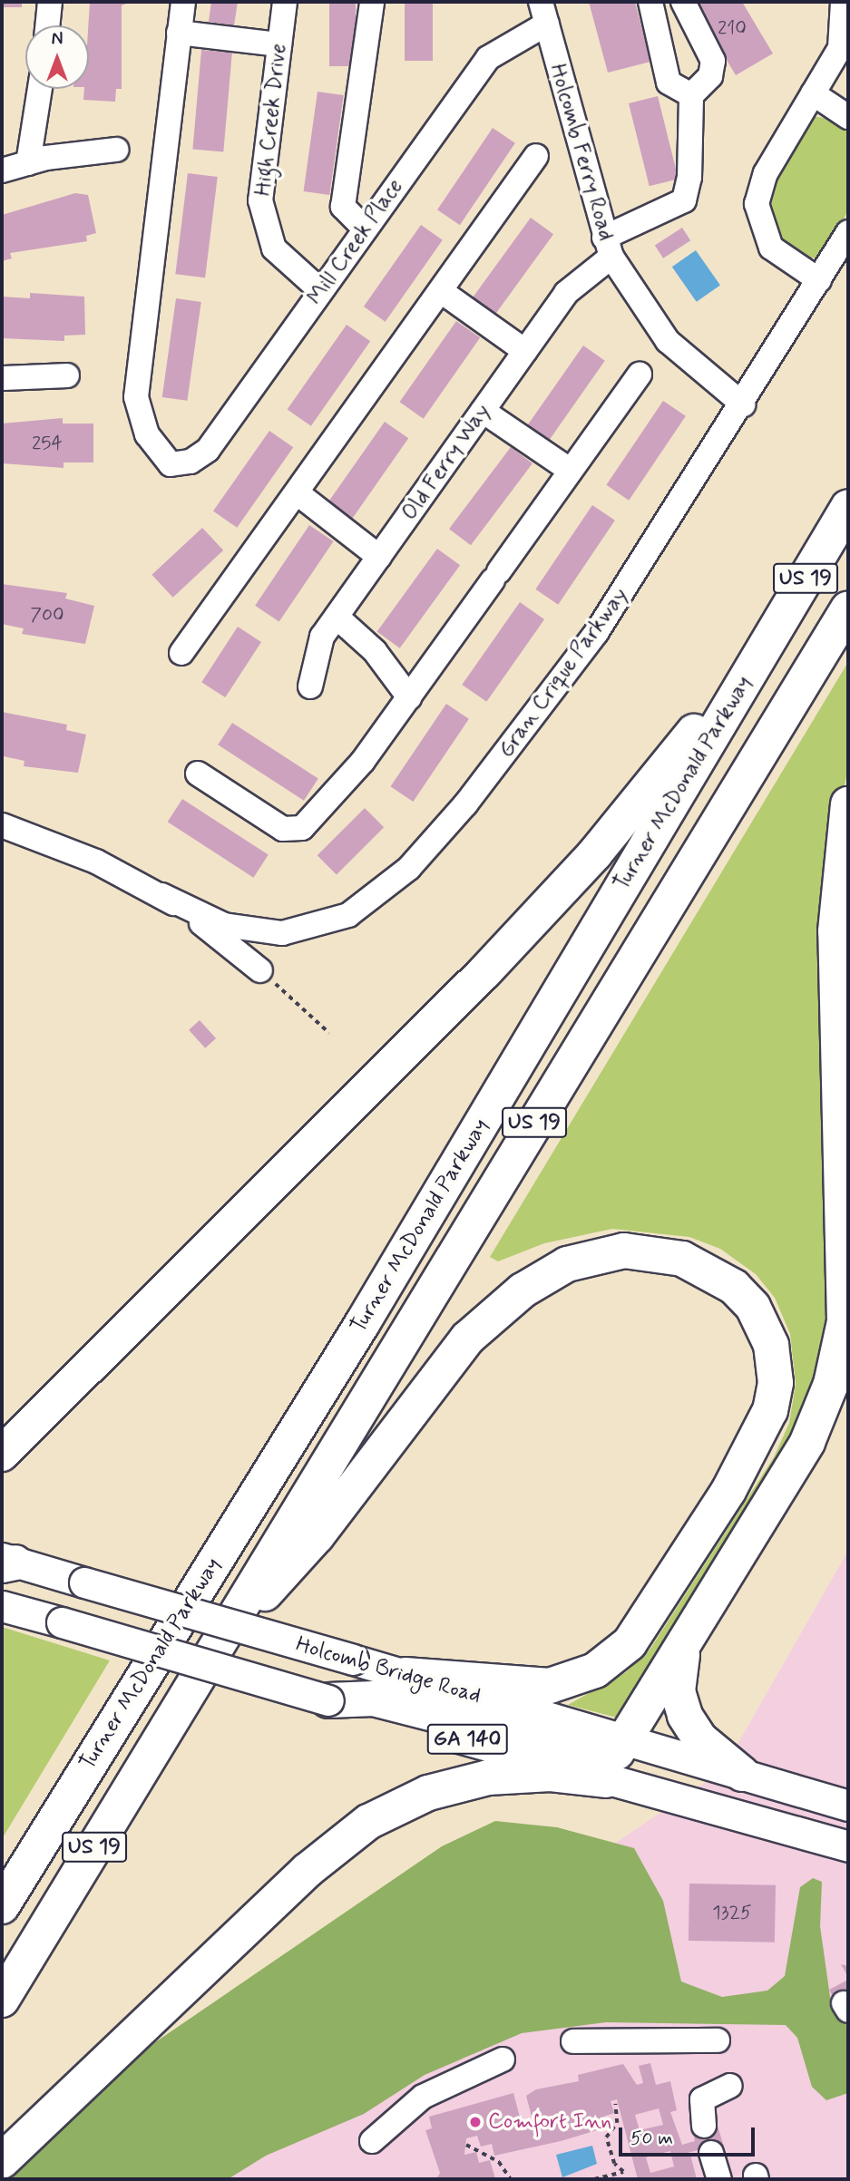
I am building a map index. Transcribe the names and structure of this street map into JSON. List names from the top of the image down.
{
  "streets": {
    "highway": ["US 19", "Turner McDonald Parkway"],
    "main road": ["Holcomb Bridge Road", "GA 140"],
    "street": [
      "High Creek Drive",
      "Holcomb Ferry Road",
      "Mill Creek Place",
      "Old Ferry Way",
      "Gran Crique Parkway"
    ]
  },
  "crossings": [
    ["High Creek Drive", "Mill Creek Place"],
    ["Holcomb Ferry Road", "Mill Creek Place"],
    ["Holcomb Ferry Road", "Old Ferry Way"],
    ["Holcomb Ferry Road", "Gran Crique Parkway"]
  ],
  "places": ["Comfort Inn"],
  "house_numbers": [
    "210",
    "254",
    "700",
    "1325"
  ],
  "scale_bar": "50 m",
  "north": "top"
}
